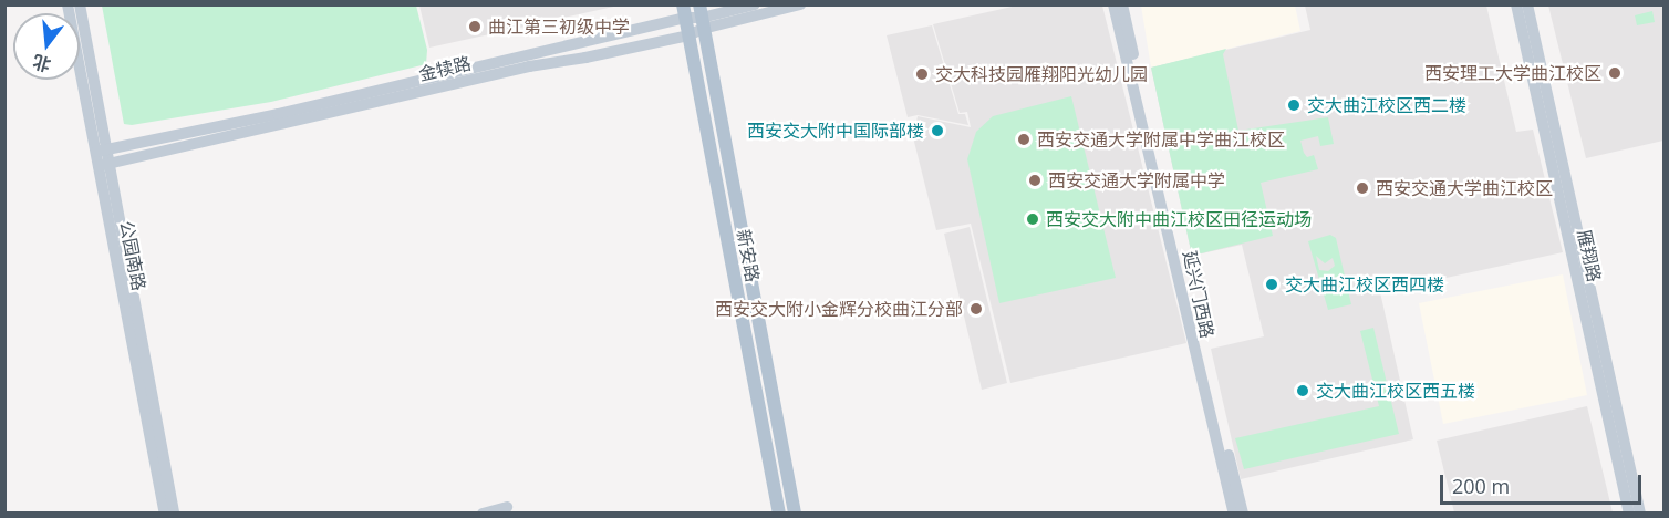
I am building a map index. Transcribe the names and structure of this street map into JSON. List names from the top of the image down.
{
  "streets": {
    "main road": [
      "金犊路",
      "公园南路",
      "新安路",
      "雁翔路",
      "延兴门西路"
    ]
  },
  "crossings": [
    ["金犊路", "公园南路"],
    ["金犊路", "新安路"]
  ],
  "places": [
    "曲江第三初级中学",
    "西安理工大学曲江校区",
    "交大科技园雁翔阳光幼儿园",
    "交大曲江校区西二楼",
    "西安交大附中国际部楼",
    "西安交通大学附属中学曲江校区",
    "西安交通大学附属中学",
    "西安交通大学曲江校区",
    "西安交大附中曲江校区田径运动场",
    "交大曲江校区西四楼",
    "西安交大附小金辉分校曲江分部",
    "交大曲江校区西五楼"
  ],
  "scale_bar": "200 m",
  "north": "bottom"
}
